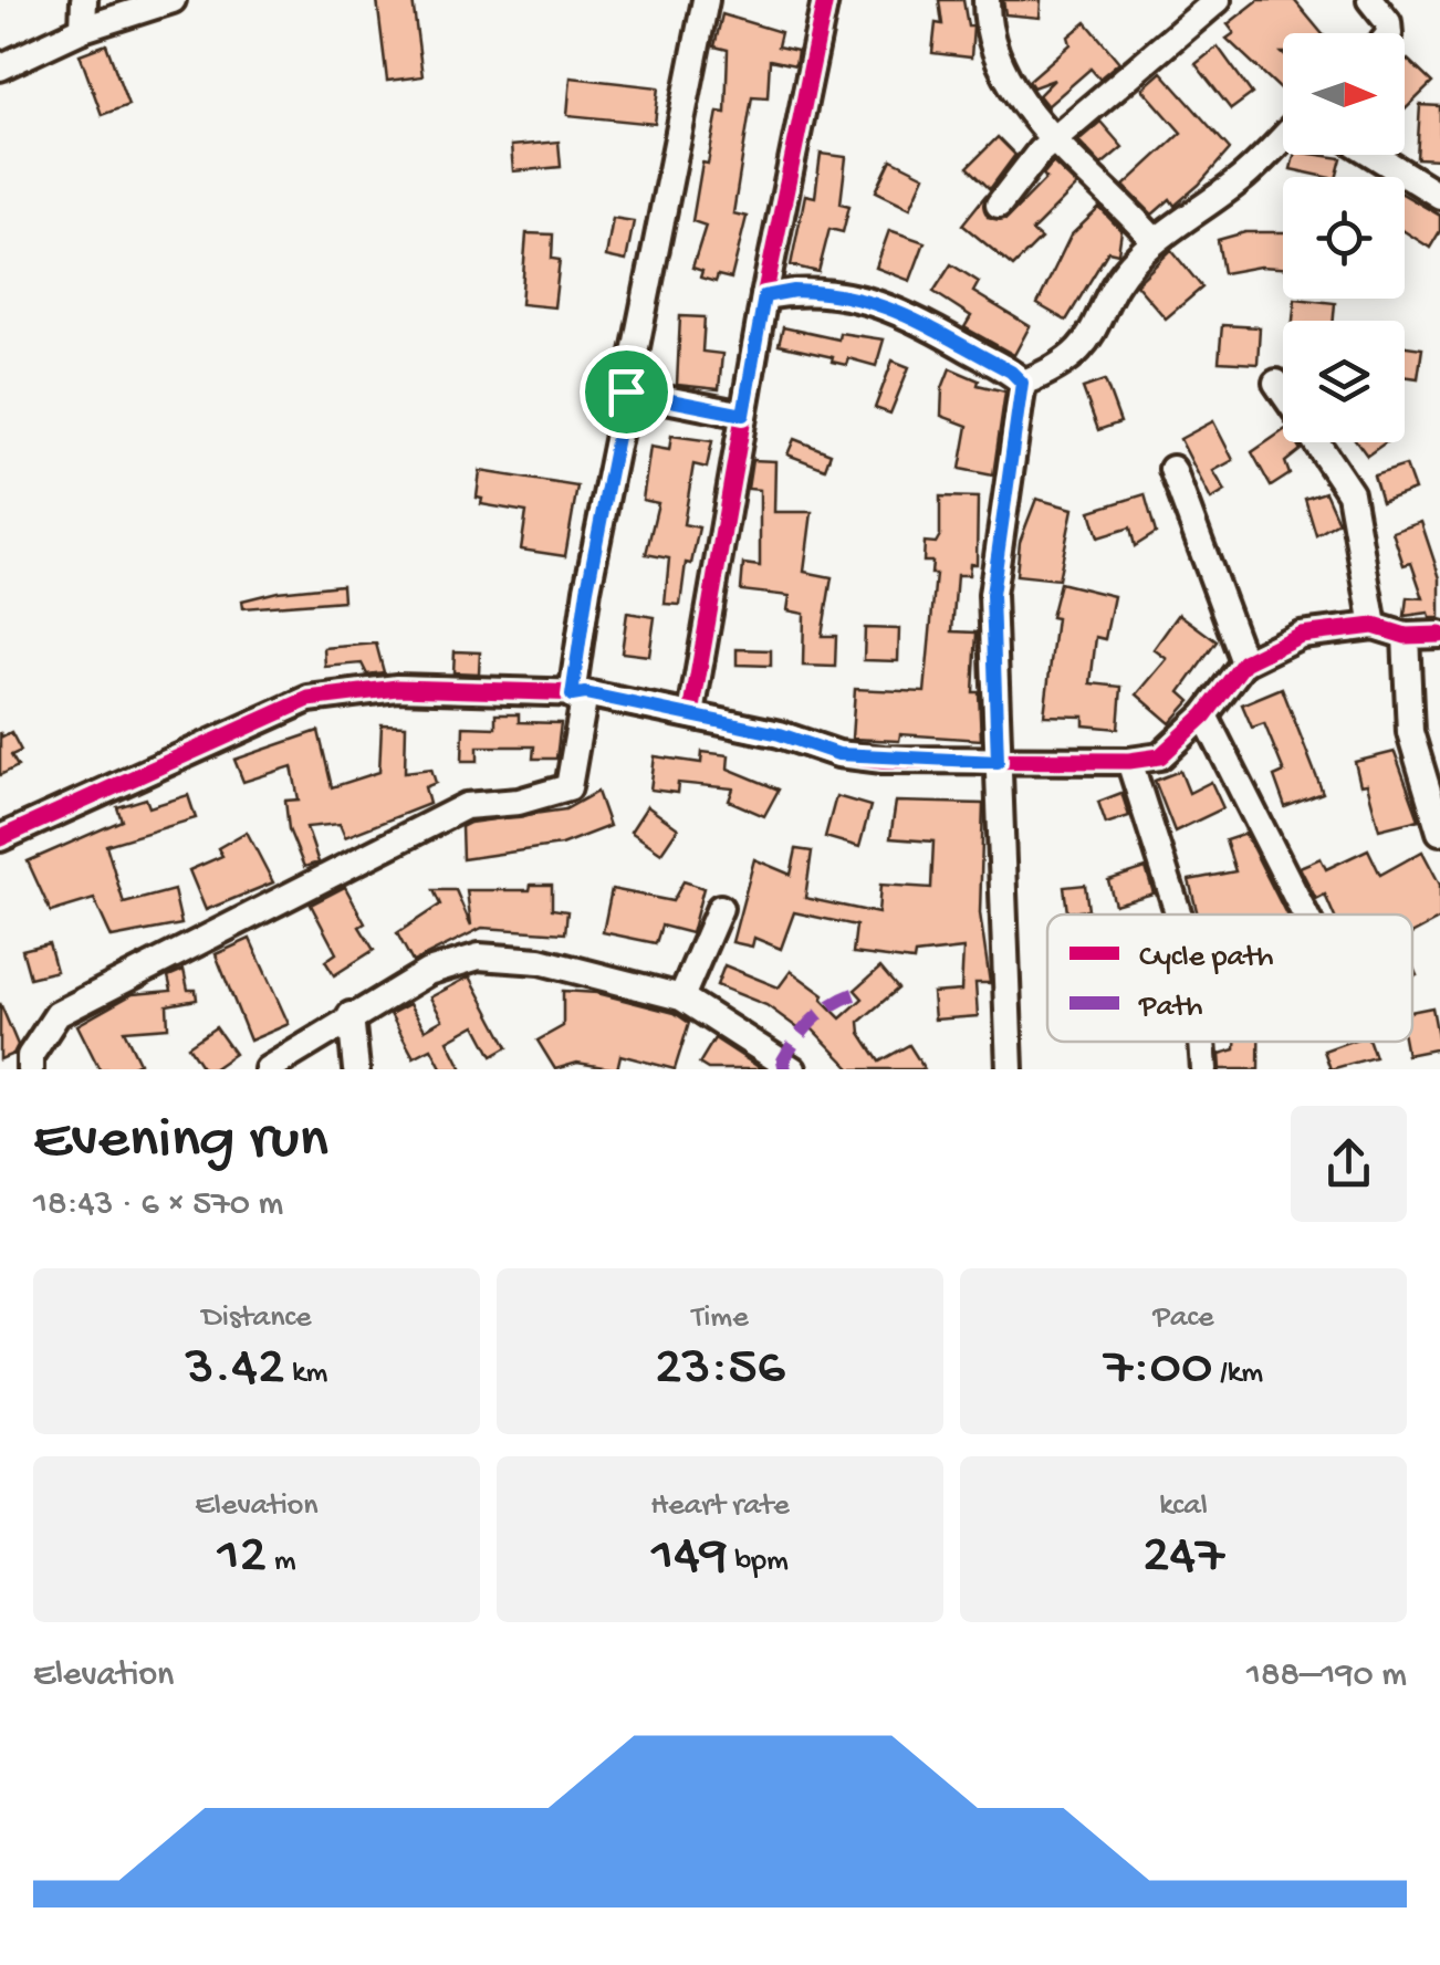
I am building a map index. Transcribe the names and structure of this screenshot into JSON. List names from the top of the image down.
{
  "legend": ["Cycle path", "Path"],
  "north": "right",
  "page": {
    "heading": ["Evening run", "18:43 · 6 × 570 m"],
    "stats": [
      ["Distance", "3.42 km"],
      ["Time", "23:56"],
      ["Pace", "7:00 /km"],
      ["Elevation", "12 m"],
      ["Heart rate", "149 bpm"],
      ["kcal", "247"]
    ],
    "chart": ["Elevation", "188–190 m"]
  }
}
